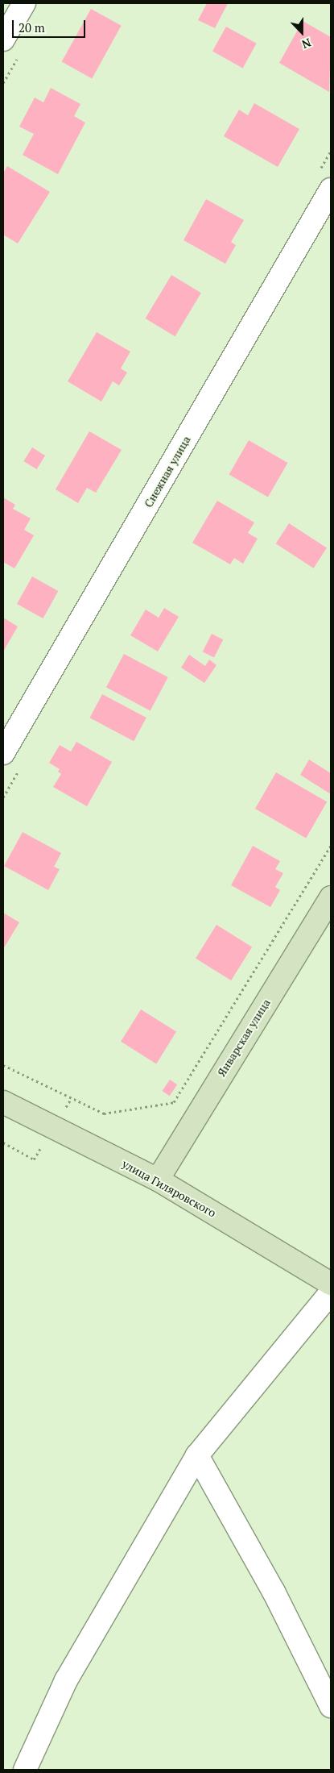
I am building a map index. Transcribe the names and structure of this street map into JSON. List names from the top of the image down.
{
  "streets": {
    "street": ["Снежная улица", "Январская улица", "улица Гиляровского"]
  },
  "crossings": [
    ["Январская улица", "улица Гиляровского"]
  ],
  "scale_bar": "20 m",
  "north": "bottom"
}
